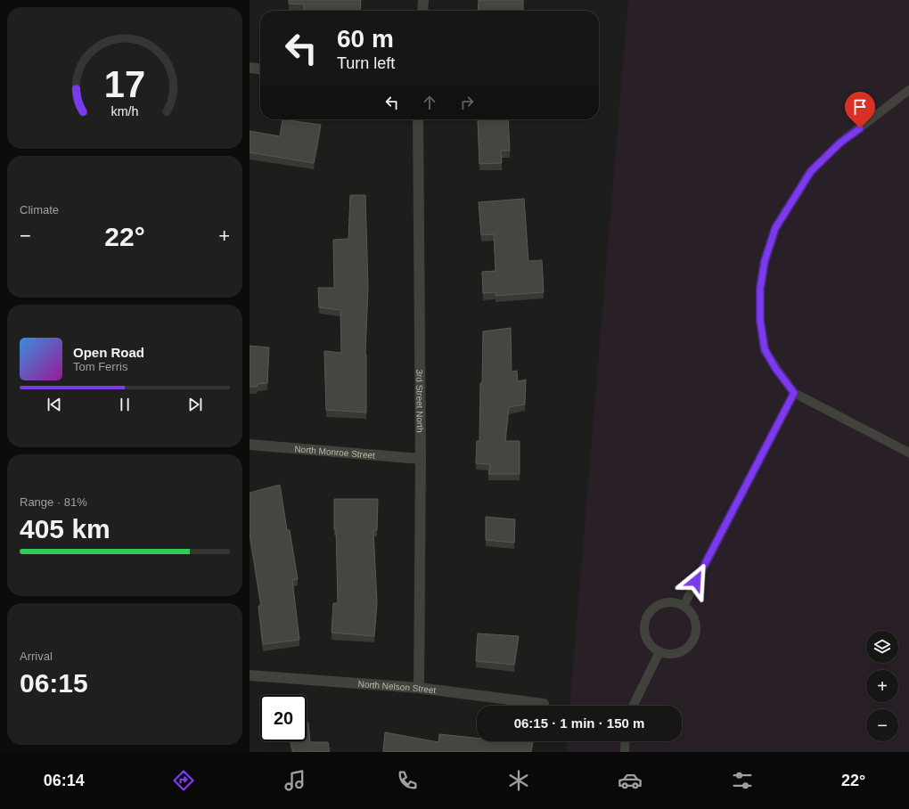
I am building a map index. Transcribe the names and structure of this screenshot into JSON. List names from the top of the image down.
{
  "streets": {
    "street": ["3rd Street North", "North Monroe Street", "North Nelson Street"]
  },
  "crossings": [
    ["3rd Street North", "North Monroe Street"],
    ["3rd Street North", "North Nelson Street"]
  ],
  "page": {
    "turn": ["60 m", "Turn left"],
    "tile": [
      "Climate",
      ["Range · 81%", "405 km"],
      ["Arrival", "06:15"]
    ],
    "heat": ["−", "22°", "+"],
    "song": ["Open Road", "Tom Ferris"],
    "map_buttons": ["+", "−"],
    "limit": "20",
    "trip": "06:15 · 1 min · 150 m",
    "tabs": ["06:14", "22°"],
    "gauge": ["17", "km/h"]
  }
}
